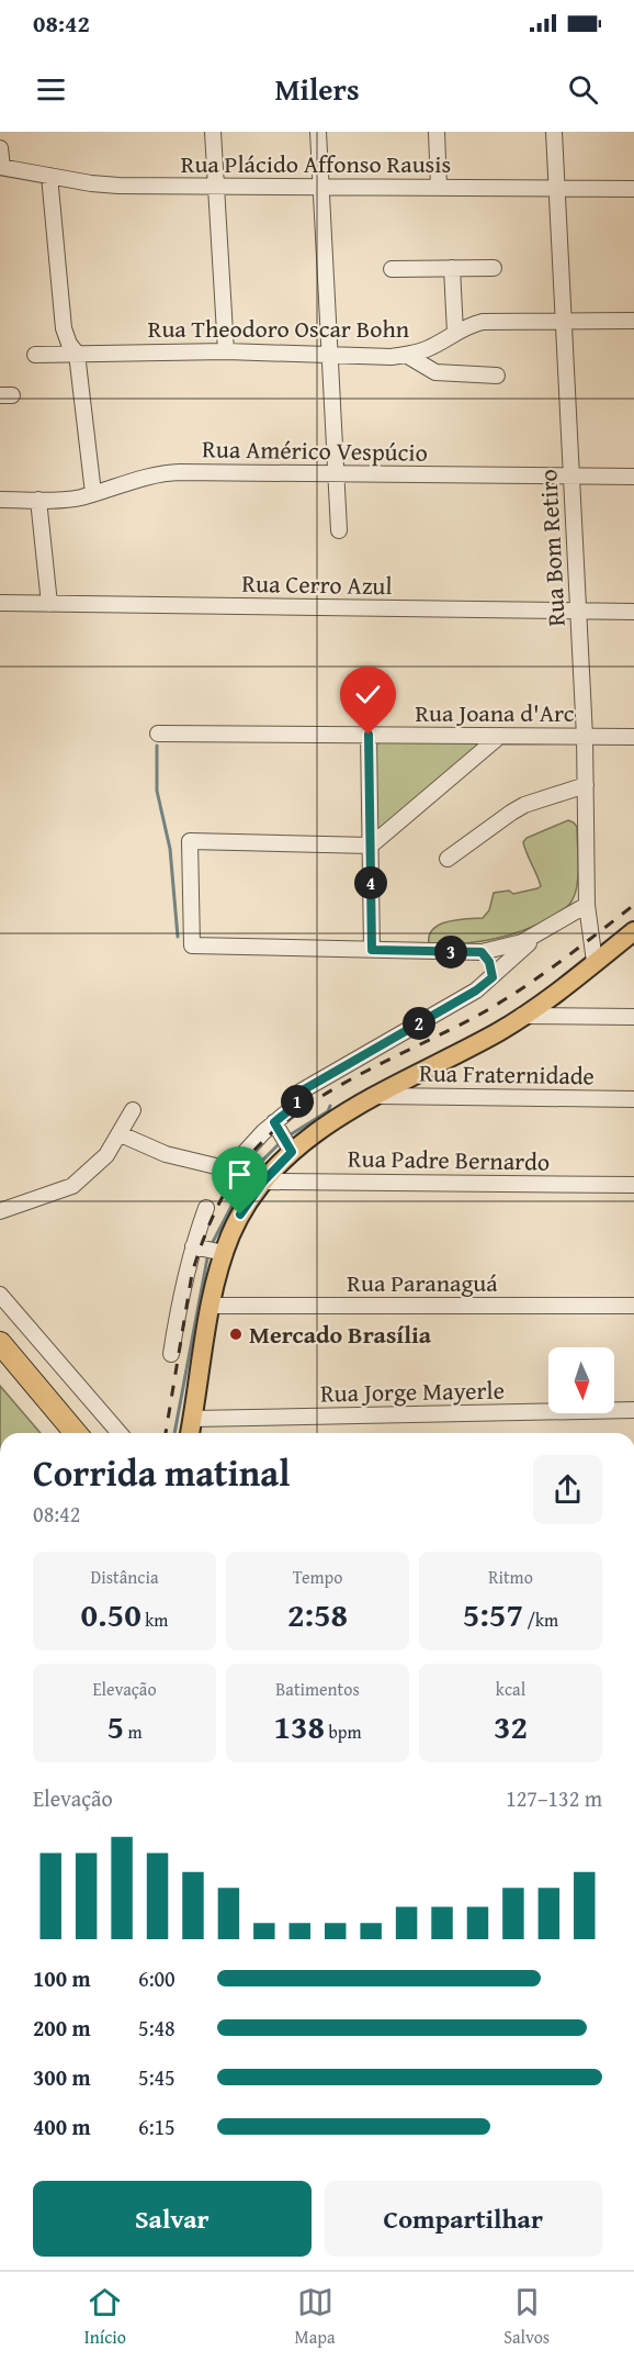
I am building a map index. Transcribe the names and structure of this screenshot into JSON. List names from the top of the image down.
{
  "streets": {
    "street": [
      "Rua Plácido Affonso Rausis",
      "Rua Theodoro Oscar Bohn",
      "Rua Américo Vespúcio",
      "Rua Bom Retiro",
      "Rua Cerro Azul",
      "Rua Joana d'Arc",
      "Rua Fraternidade",
      "Rua Padre Bernardo",
      "Rua Paranaguá",
      "Rua Jorge Mayerle"
    ]
  },
  "crossings": [
    ["Rua Plácido Affonso Rausis", "Rua Bom Retiro"],
    ["Rua Theodoro Oscar Bohn", "Rua Bom Retiro"],
    ["Rua Américo Vespúcio", "Rua Bom Retiro"],
    ["Rua Bom Retiro", "Rua Cerro Azul"],
    ["Rua Bom Retiro", "Rua Joana d'Arc"]
  ],
  "places": ["Mercado Brasília"],
  "north": "bottom",
  "page": {
    "status": "08:42",
    "header": "Milers",
    "pins": [
      "4",
      "3",
      "2",
      "1"
    ],
    "heading": ["Corrida matinal", "08:42"],
    "stats": [
      ["Distância", "0.50 km"],
      ["Tempo", "2:58"],
      ["Ritmo", "5:57 /km"],
      ["Elevação", "5 m"],
      ["Batimentos", "138 bpm"],
      ["kcal", "32"]
    ],
    "chart": ["Elevação", "127–132 m"],
    "list": [
      {
        "name": "100 m",
        "note": "6:00"
      },
      {
        "name": "200 m",
        "note": "5:48"
      },
      {
        "name": "300 m",
        "note": "5:45"
      },
      {
        "name": "400 m",
        "note": "6:15"
      }
    ],
    "buttons": ["Salvar", "Compartilhar"],
    "tabs": ["Início", "Mapa", "Salvos"]
  }
}
